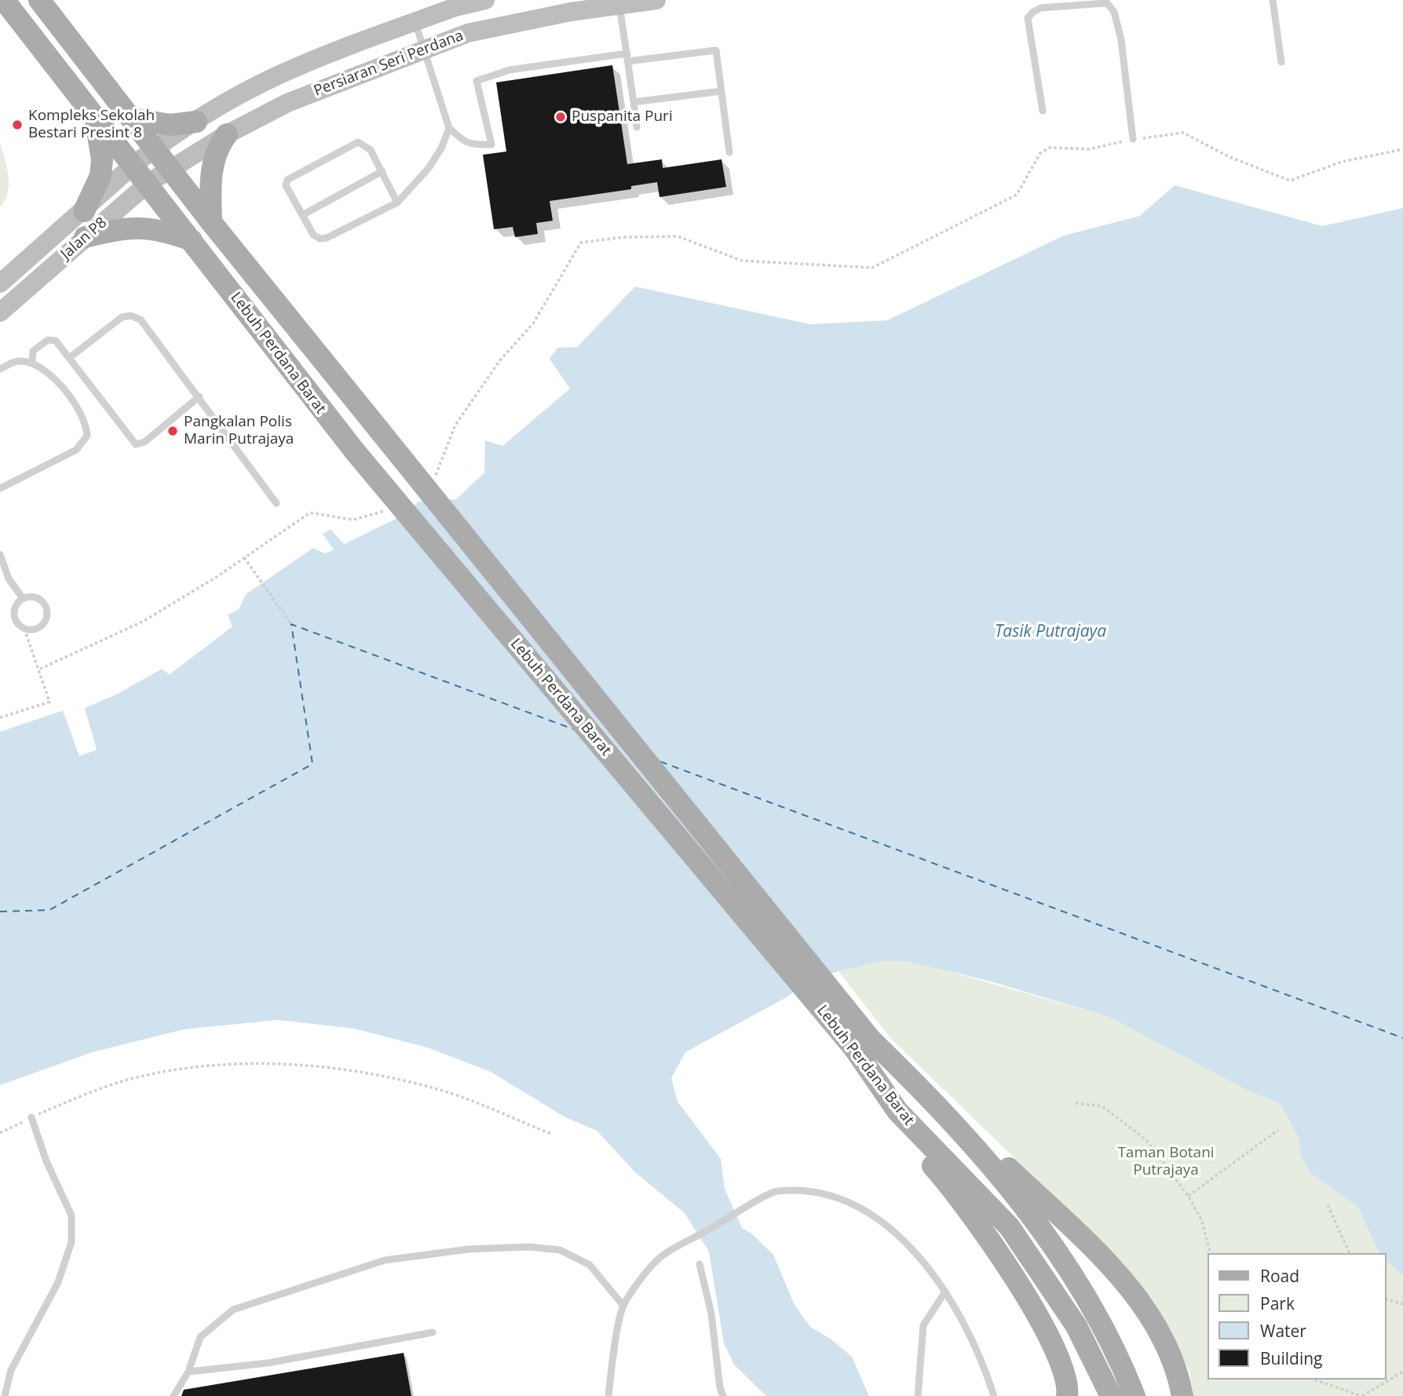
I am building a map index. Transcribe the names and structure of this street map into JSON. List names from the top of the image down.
{
  "streets": {
    "main road": ["Lebuh Perdana Barat"],
    "street": ["Persiaran Seri Perdana", "Jalan P8"]
  },
  "crossings": [
    ["Persiaran Seri Perdana", "Jalan P8"],
    ["Persiaran Seri Perdana", "Lebuh Perdana Barat"],
    ["Jalan P8", "Lebuh Perdana Barat"]
  ],
  "water": ["Tasik Putrajaya"],
  "parks": ["Taman Botani Putrajaya"],
  "places": ["Puspanita Puri", "Kompleks Sekolah Bestari Presint 8", "Pangkalan Polis Marin Putrajaya"],
  "legend": [
    "Road",
    "Park",
    "Water",
    "Building"
  ]
}
